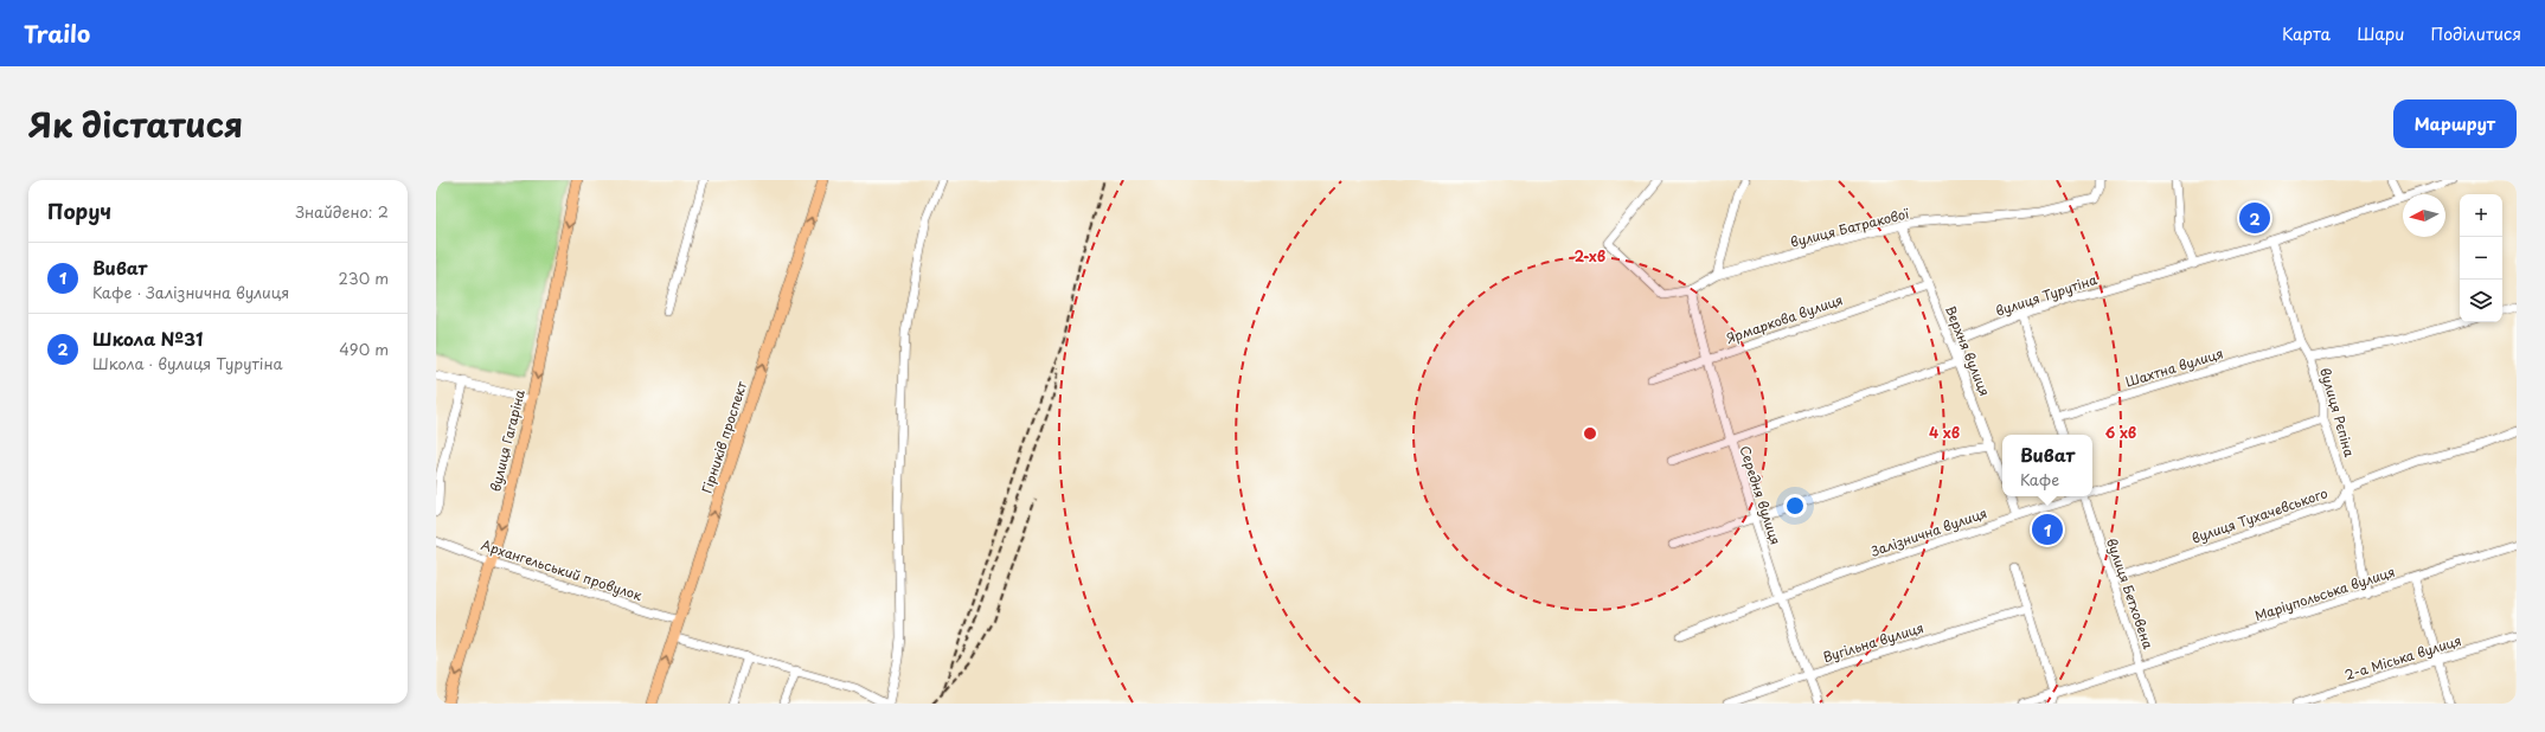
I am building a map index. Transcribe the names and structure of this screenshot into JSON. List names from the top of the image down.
{
  "streets": {
    "main road": ["Гірників проспект", "вулиця Гагаріна"],
    "street": [
      "вулиця Батракової",
      "вулиця Турутіна",
      "Ярмаркова вулиця",
      "Верхня вулиця",
      "Шахтна вулиця",
      "вулиця Рєпіна",
      "Середня вулиця",
      "вулиця Тухачевського",
      "Залізнична вулиця",
      "Архангельський провулок",
      "вулиця Бетховена",
      "Маріупольська вулиця",
      "Вугільна вулиця",
      "2-а Міська вулиця"
    ]
  },
  "crossings": [
    ["вулиця Батракової", "Верхня вулиця"],
    ["вулиця Батракової", "Середня вулиця"],
    ["вулиця Турутіна", "Верхня вулиця"],
    ["вулиця Турутіна", "вулиця Рєпіна"],
    ["Ярмаркова вулиця", "Верхня вулиця"],
    ["Ярмаркова вулиця", "Середня вулиця"],
    ["Шахтна вулиця", "вулиця Рєпіна"],
    ["вулиця Рєпіна", "вулиця Тухачевського"],
    ["вулиця Рєпіна", "Залізнична вулиця"],
    ["вулиця Рєпіна", "Маріупольська вулиця"],
    ["Гірників проспект", "Архангельський провулок"],
    ["вулиця Гагаріна", "Архангельський провулок"],
    ["Середня вулиця", "Залізнична вулиця"],
    ["Середня вулиця", "Вугільна вулиця"],
    ["вулиця Тухачевського", "вулиця Бетховена"],
    ["вулиця Бетховена", "Маріупольська вулиця"]
  ],
  "one_way": ["Гірників проспект", "вулиця Гагаріна"],
  "north": "left",
  "page": {
    "header": "Trailo",
    "nav": ["Карта", "Шари", "Поділитися"],
    "title": "Як дістатися",
    "buttons": "Маршрут",
    "heading": ["Поруч", "Знайдено: 2"],
    "map_buttons": ["+", "−"],
    "pins": ["2", "1"],
    "list": [
      {
        "mark": "1",
        "name": "Виват",
        "note": "Кафе · Залізнична вулиця",
        "value": "230 m"
      },
      {
        "mark": "2",
        "name": "Школа №31",
        "note": "Школа · вулиця Турутіна",
        "value": "490 m"
      }
    ],
    "popup": ["Виват", "Кафе"]
  },
  "rings": ["2 хв", "4 хв", "6 хв"]
}
